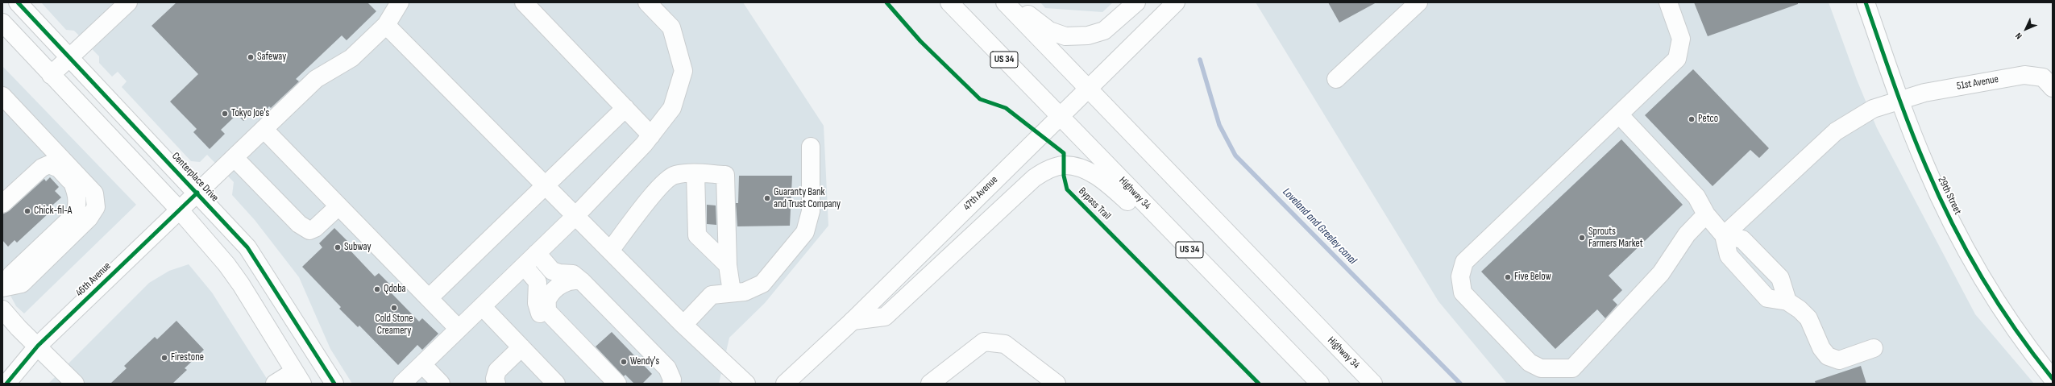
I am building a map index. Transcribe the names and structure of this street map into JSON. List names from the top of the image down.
{
  "streets": {
    "main road": [
      "US 34",
      "51st Avenue",
      "Centerplace Drive",
      "47th Avenue",
      "Highway 34",
      "29th Street",
      "46th Avenue"
    ],
    "cycle path": ["Bypass Trail"]
  },
  "crossings": [
    ["51st Avenue", "29th Street"],
    ["Centerplace Drive", "46th Avenue"],
    ["47th Avenue", "Highway 34"]
  ],
  "water": ["Loveland and Greeley canal"],
  "places": [
    "Safeway",
    "Tokyo Joe's",
    "Petco",
    "Guaranty Bank and Trust Company",
    "Chick-fil-A",
    "Sprouts Farmers Market",
    "Subway",
    "Five Below",
    "Qdoba",
    "Cold Stone Creamery",
    "Firestone",
    "Wendy's"
  ],
  "north": "bottom left"
}
